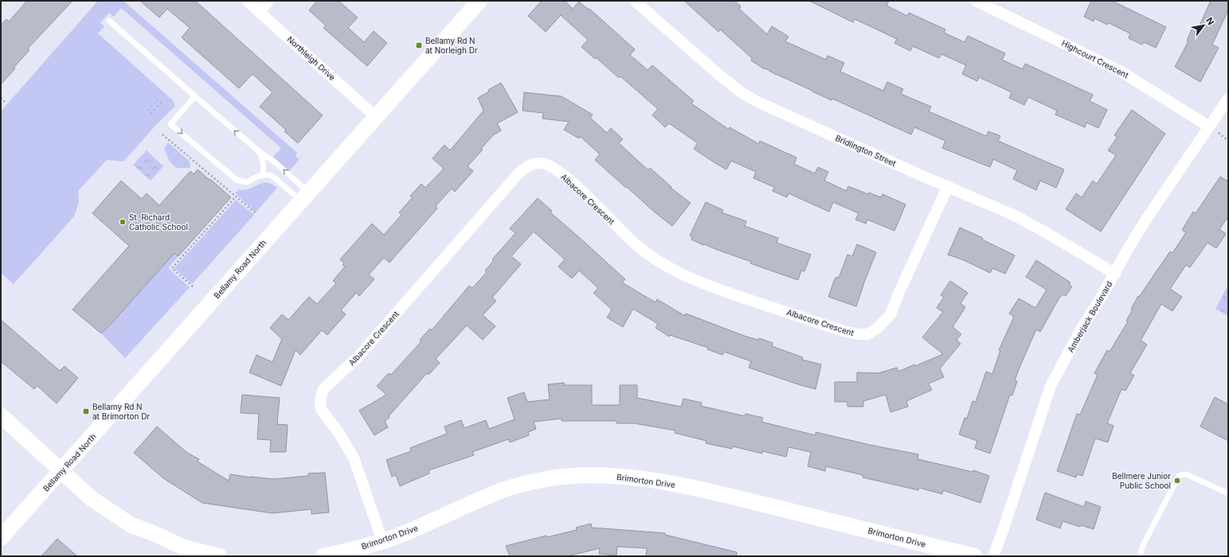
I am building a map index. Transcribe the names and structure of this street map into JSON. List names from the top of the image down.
{
  "streets": {
    "street": [
      "Northleigh Drive",
      "Highcourt Crescent",
      "Bridlington Street",
      "Albacore Crescent",
      "Bellamy Road North",
      "Amberjack Boulevard",
      "Brimorton Drive"
    ]
  },
  "crossings": [
    ["Northleigh Drive", "Bellamy Road North"],
    ["Highcourt Crescent", "Amberjack Boulevard"],
    ["Bridlington Street", "Albacore Crescent"],
    ["Bridlington Street", "Amberjack Boulevard"],
    ["Albacore Crescent", "Brimorton Drive"]
  ],
  "places": {
    "transit": ["Bellamy Rd N at Norleigh Dr", "Bellamy Rd N at Brimorton Dr"],
    "other": ["St. Richard Catholic School", "Bellmere Junior Public School"]
  },
  "north": "top right"
}
